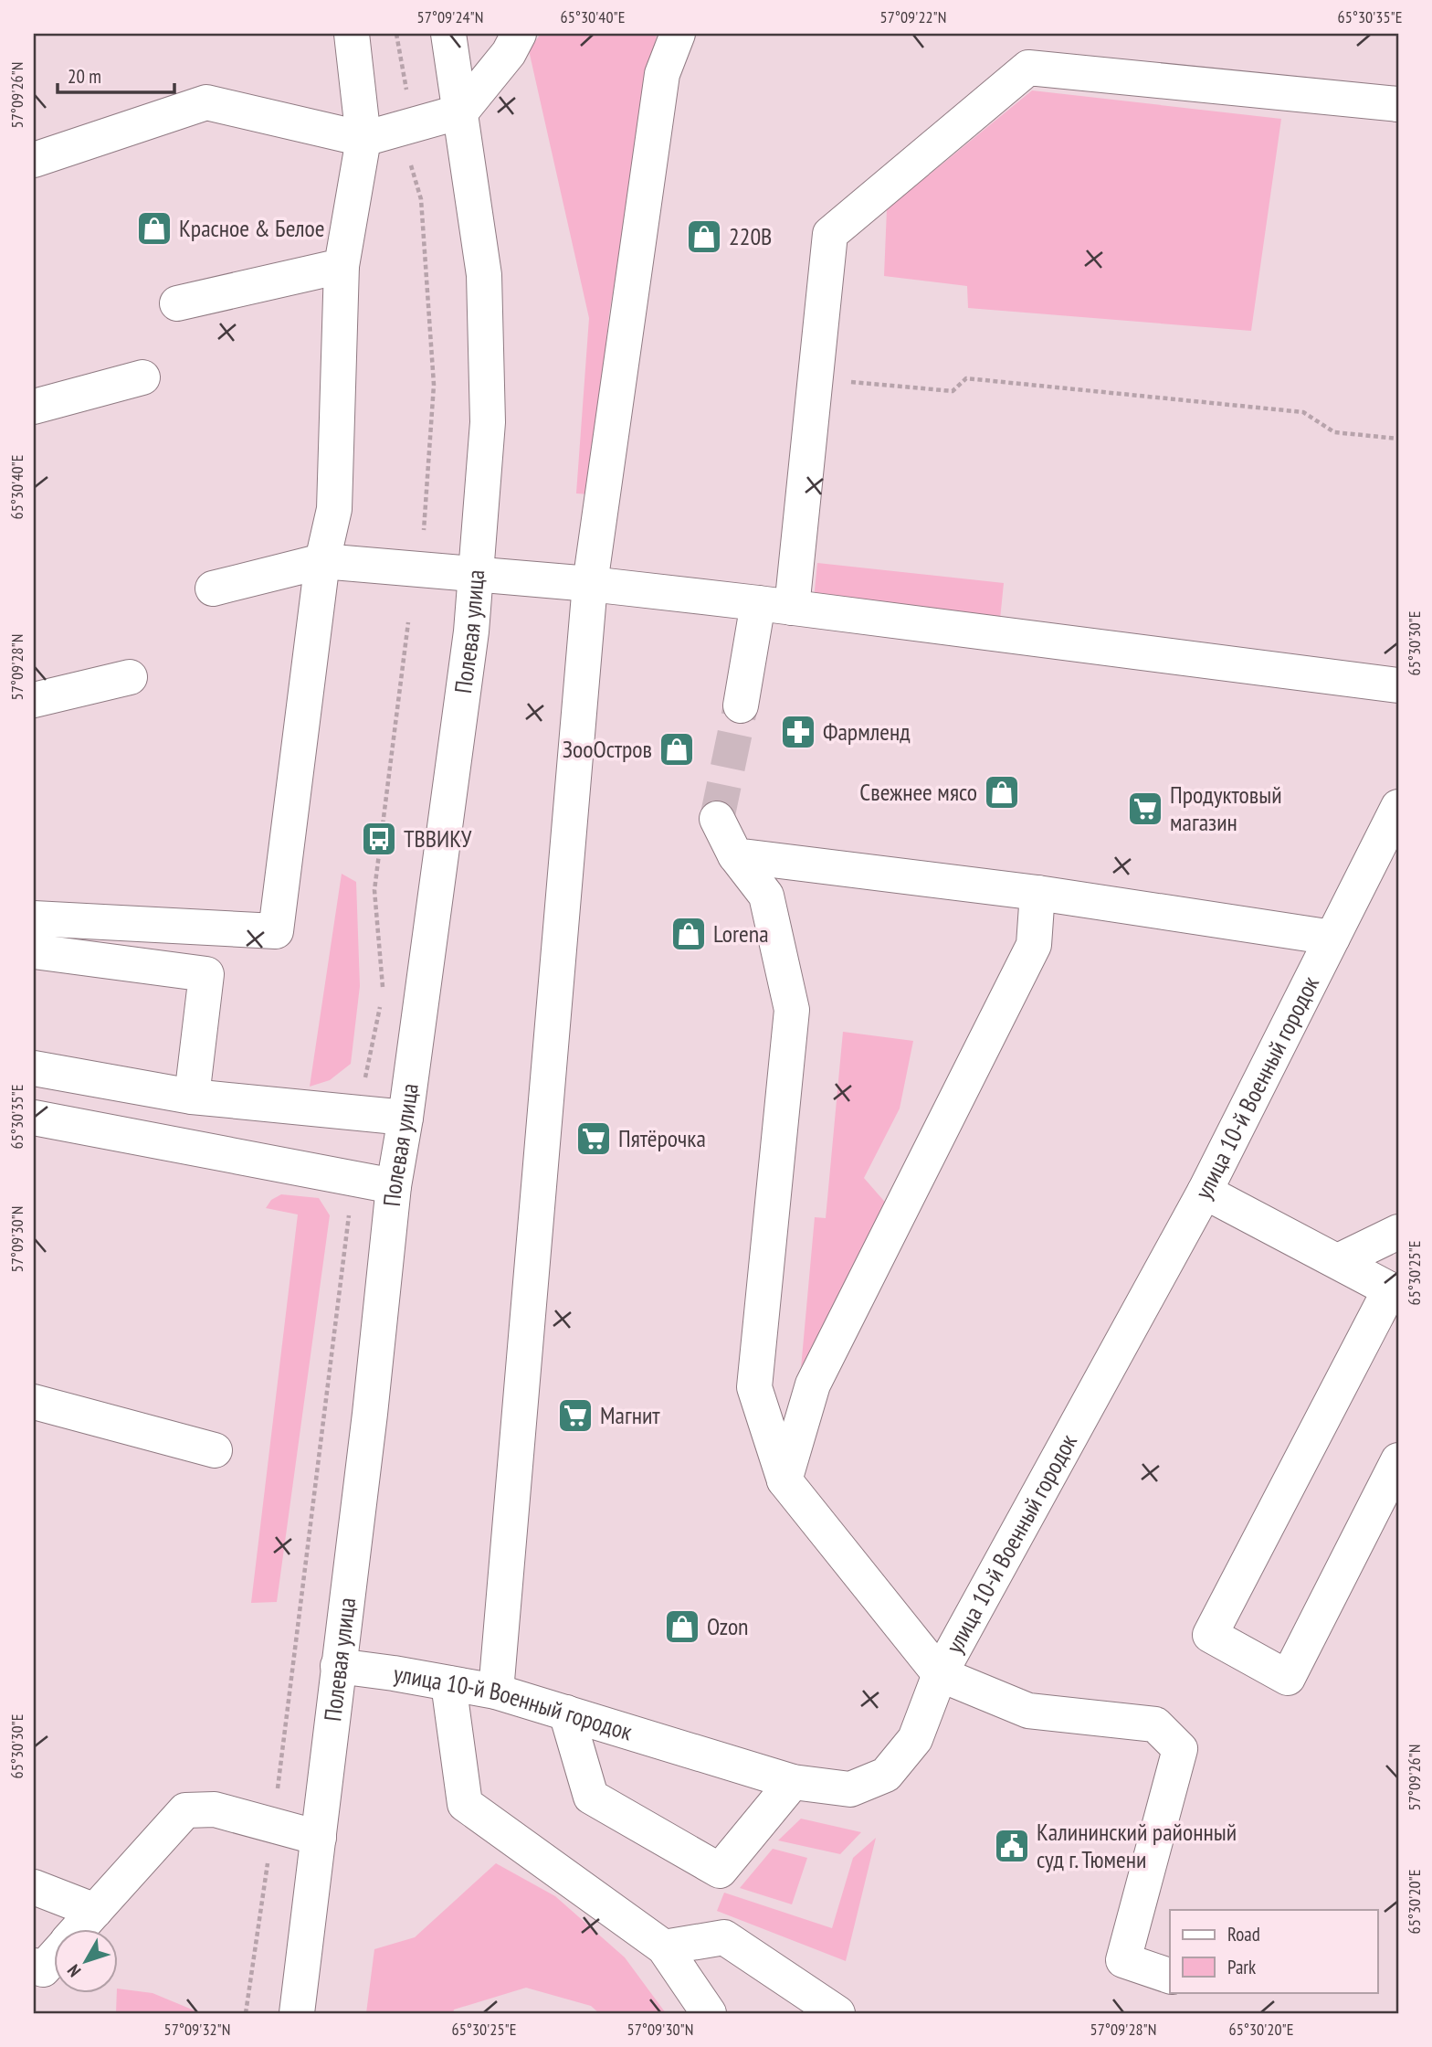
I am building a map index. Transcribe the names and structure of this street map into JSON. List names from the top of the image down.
{
  "streets": {
    "street": ["Полевая улица", "улица 10-й Военный городок"]
  },
  "crossings": [
    ["Полевая улица", "улица 10-й Военный городок"]
  ],
  "places": {
    "shop": [
      "Красное & Белое",
      "220В",
      "ЗооОстров",
      "Свежнее мясо",
      "Lorena",
      "Ozon"
    ],
    "pharmacy": ["Фармленд"],
    "supermarket": ["Продуктовый магазин", "Пятёрочка", "Магнит"],
    "bus stop": ["ТВВИКУ"],
    "public building": ["Калининский районный суд г. Тюмени"]
  },
  "legend": ["Road", "Park"],
  "scale_bar": "20 m",
  "north": "bottom left",
  "coordinates": [
    "57°09'24\"N",
    "65°30'40\"E",
    "57°09'22\"N",
    "65°30'35\"E",
    "57°09'26\"N",
    "65°30'30\"E",
    "57°09'28\"N",
    "57°09'30\"N",
    "65°30'25\"E",
    "65°30'20\"E",
    "57°09'32\"N"
  ]
}
